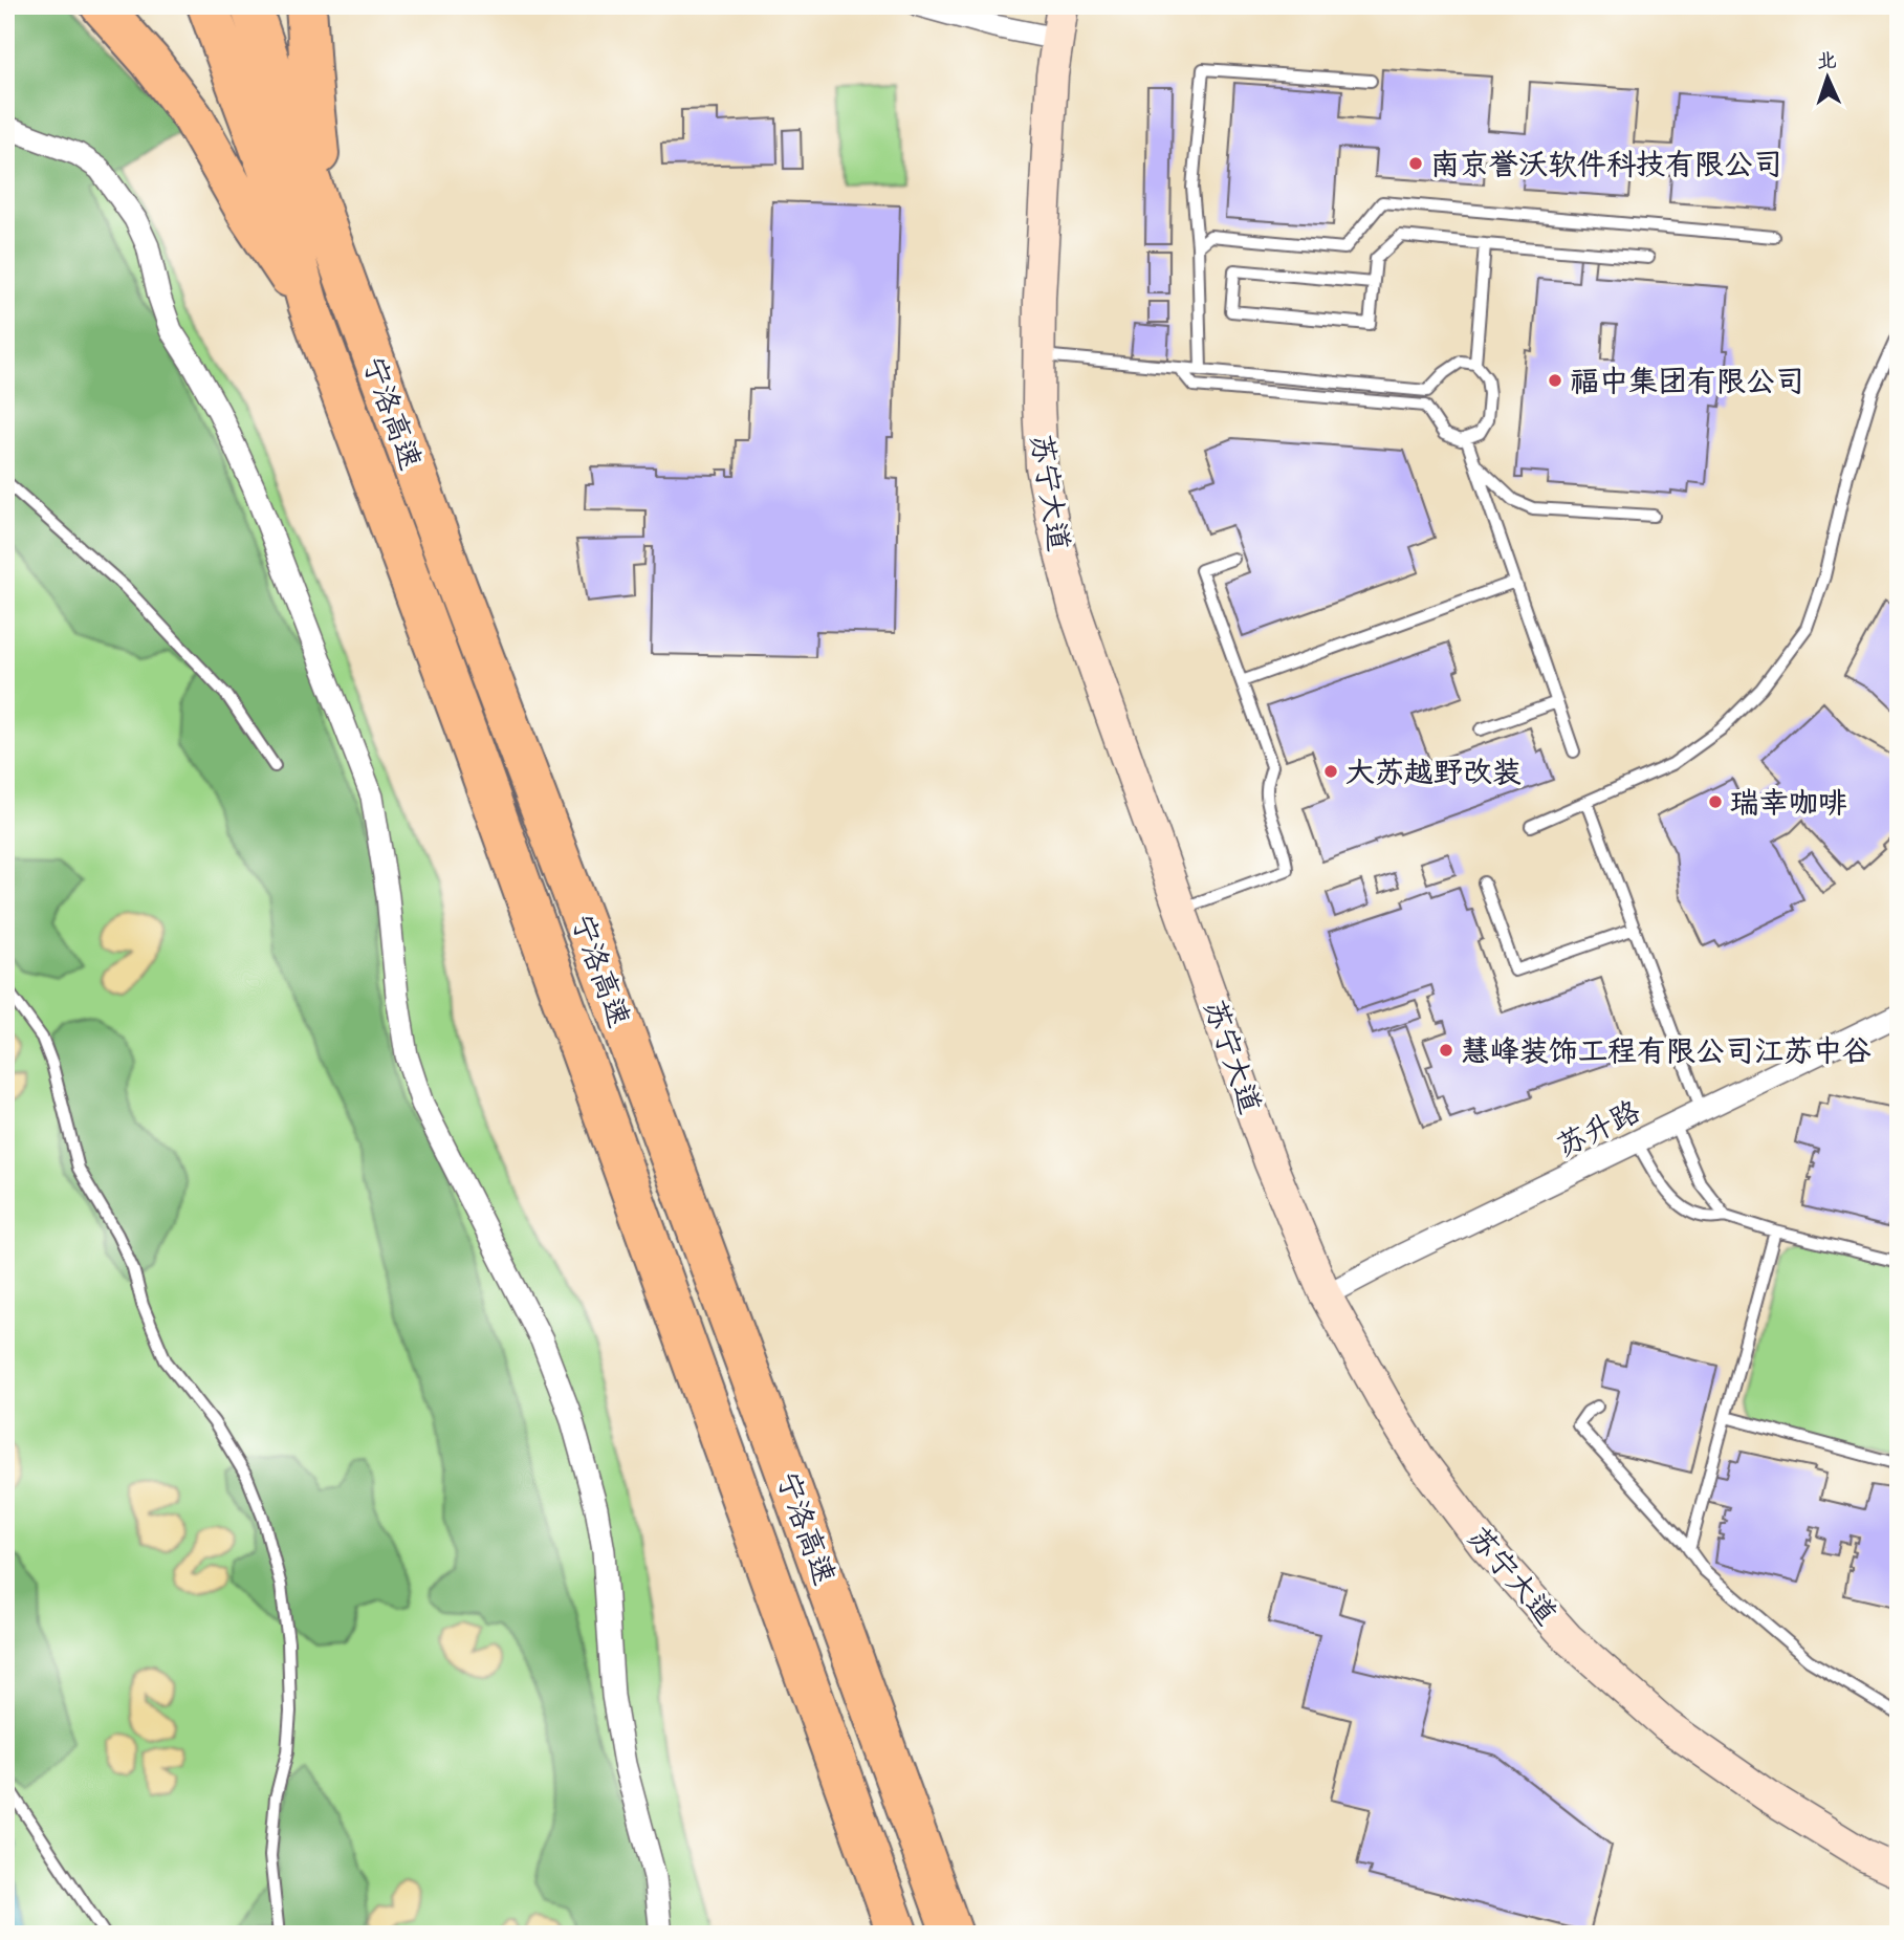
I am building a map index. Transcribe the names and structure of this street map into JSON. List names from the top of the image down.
{
  "streets": {
    "highway": ["宁洛高速"],
    "street": ["苏宁大道", "苏升路"]
  },
  "crossings": [
    ["苏宁大道", "苏升路"]
  ],
  "places": [
    "南京誉沃软件科技有限公司",
    "福中集团有限公司",
    "大苏越野改装",
    "瑞幸咖啡",
    "慧峰装饰工程有限公司江苏中谷"
  ],
  "north": "top"
}
